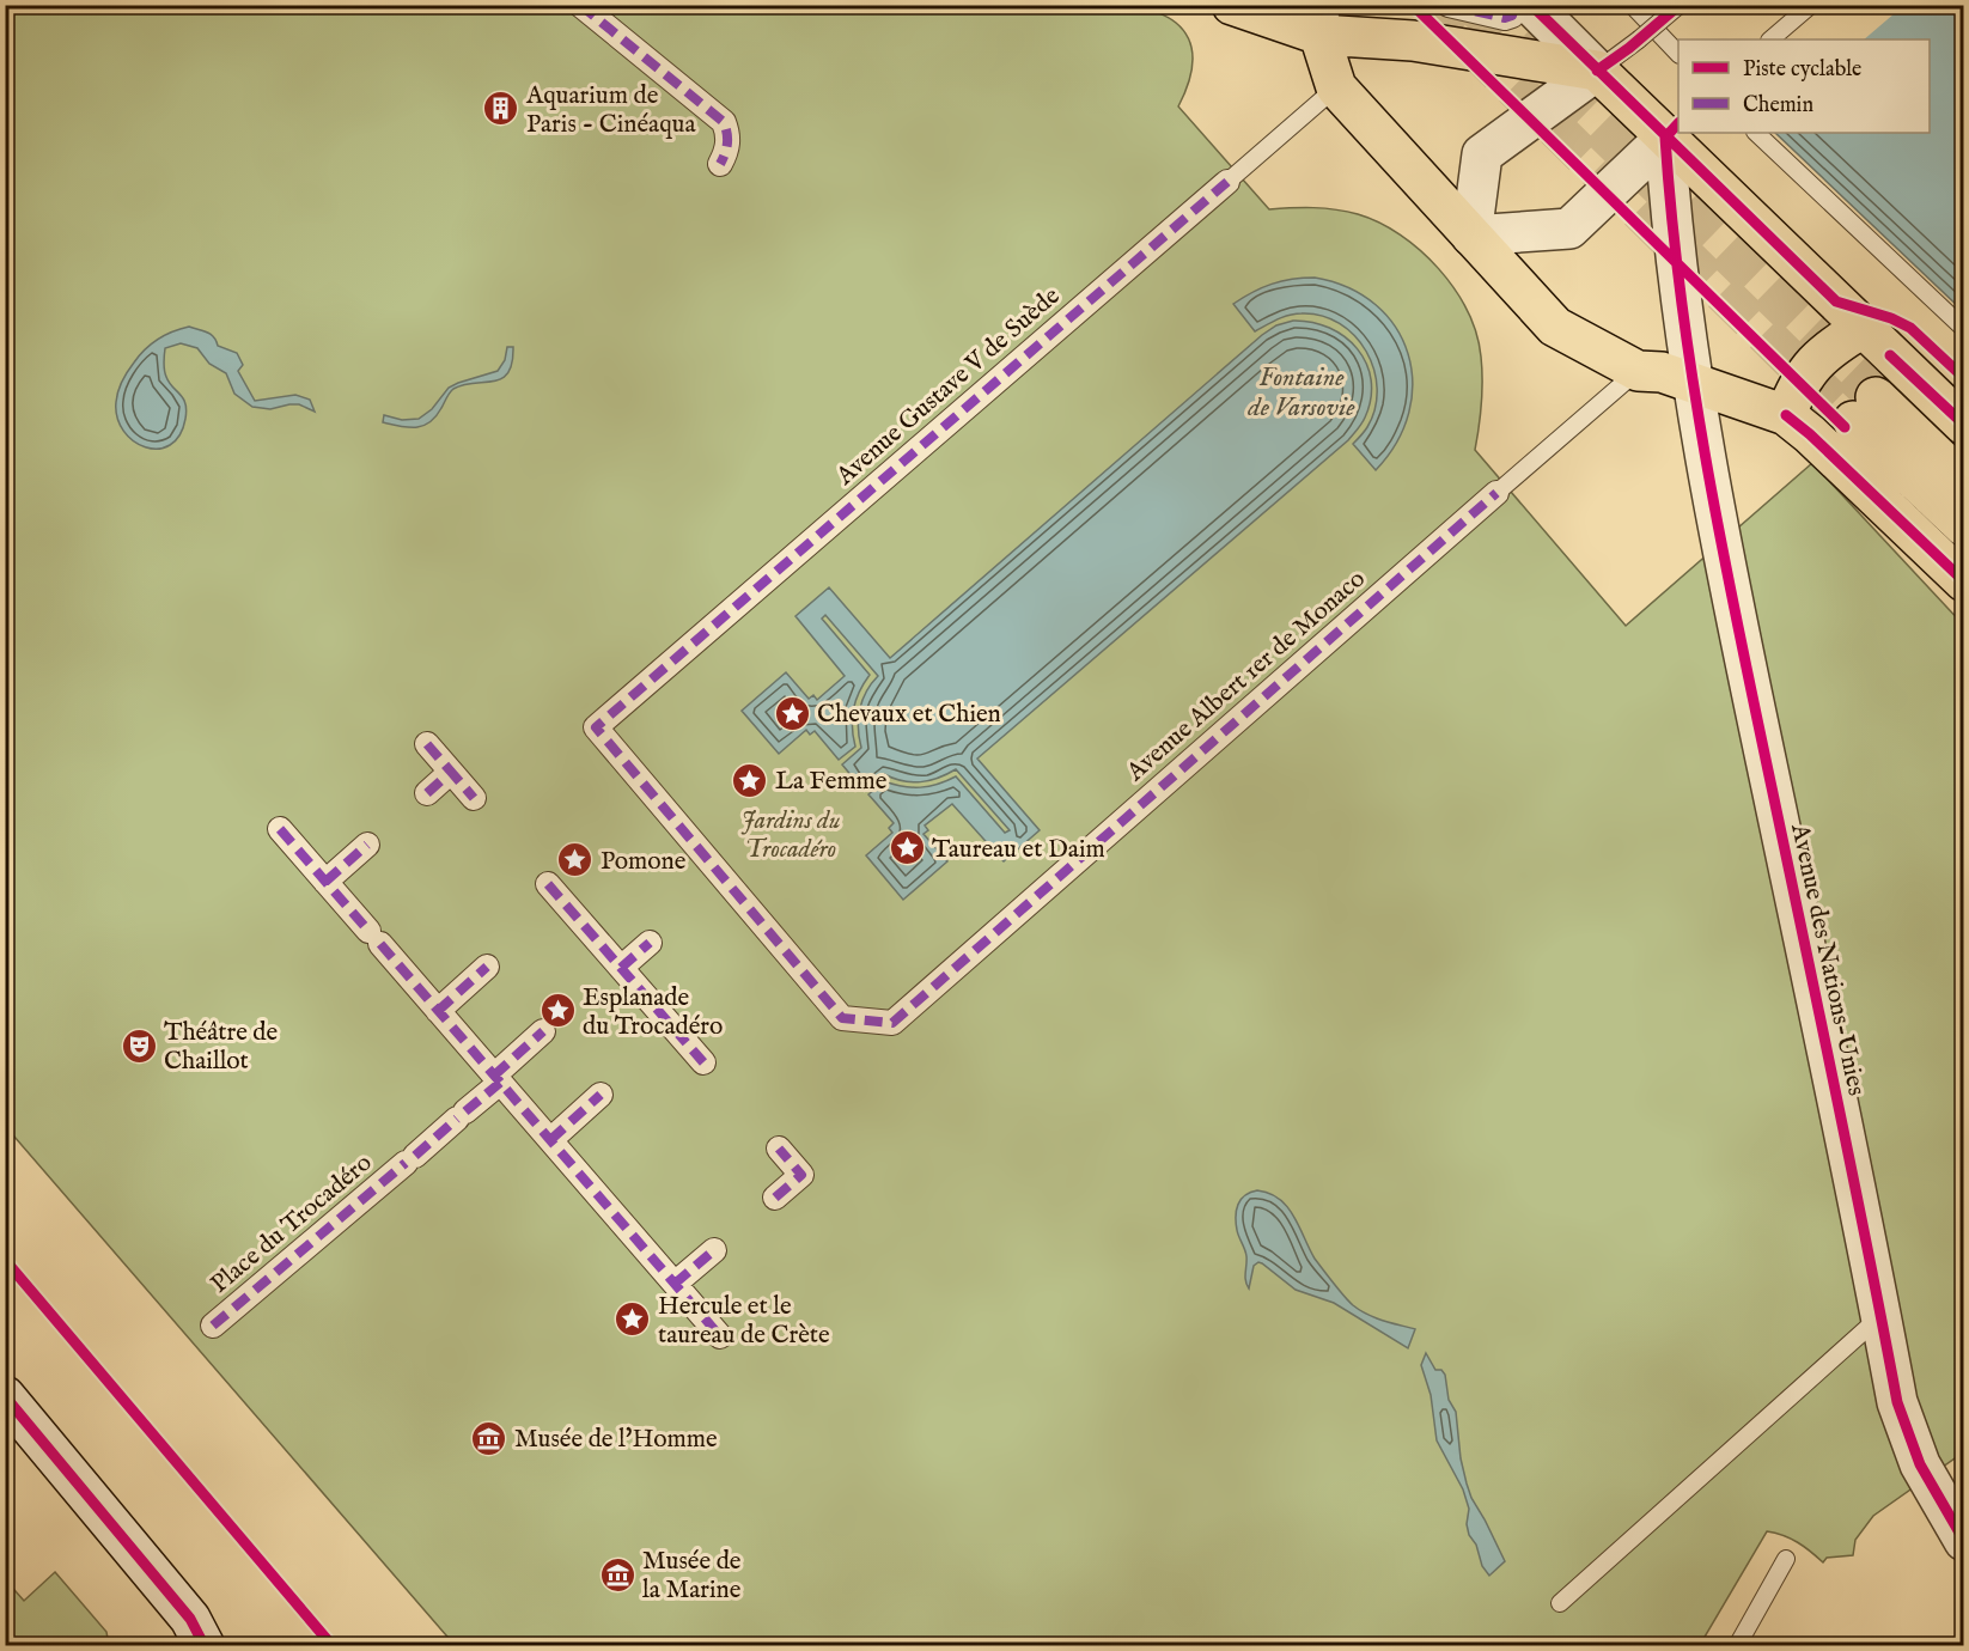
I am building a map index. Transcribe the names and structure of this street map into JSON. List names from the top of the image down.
{
  "streets": {
    "street": [
      "Avenue Gustave V de Suède",
      "Avenue Albert 1er de Monaco",
      "Avenue des Nations-Unies",
      "Place du Trocadéro"
    ]
  },
  "crossings": [
    ["Avenue Gustave V de Suède", "Avenue Albert 1er de Monaco"]
  ],
  "water": ["Fontaine de Varsovie"],
  "parks": ["Jardins du Trocadéro"],
  "places": {
    "building": ["Aquarium de Paris - Cinéaqua"],
    "place": [
      "Chevaux et Chien",
      "La Femme",
      "Taureau et Daim",
      "Pomone",
      "Esplanade du Trocadéro",
      "Hercule et le taureau de Crète"
    ],
    "theatre": ["Théâtre de Chaillot"],
    "museum": ["Musée de l'Homme", "Musée de la Marine"]
  },
  "legend": ["Piste cyclable", "Chemin"]
}
